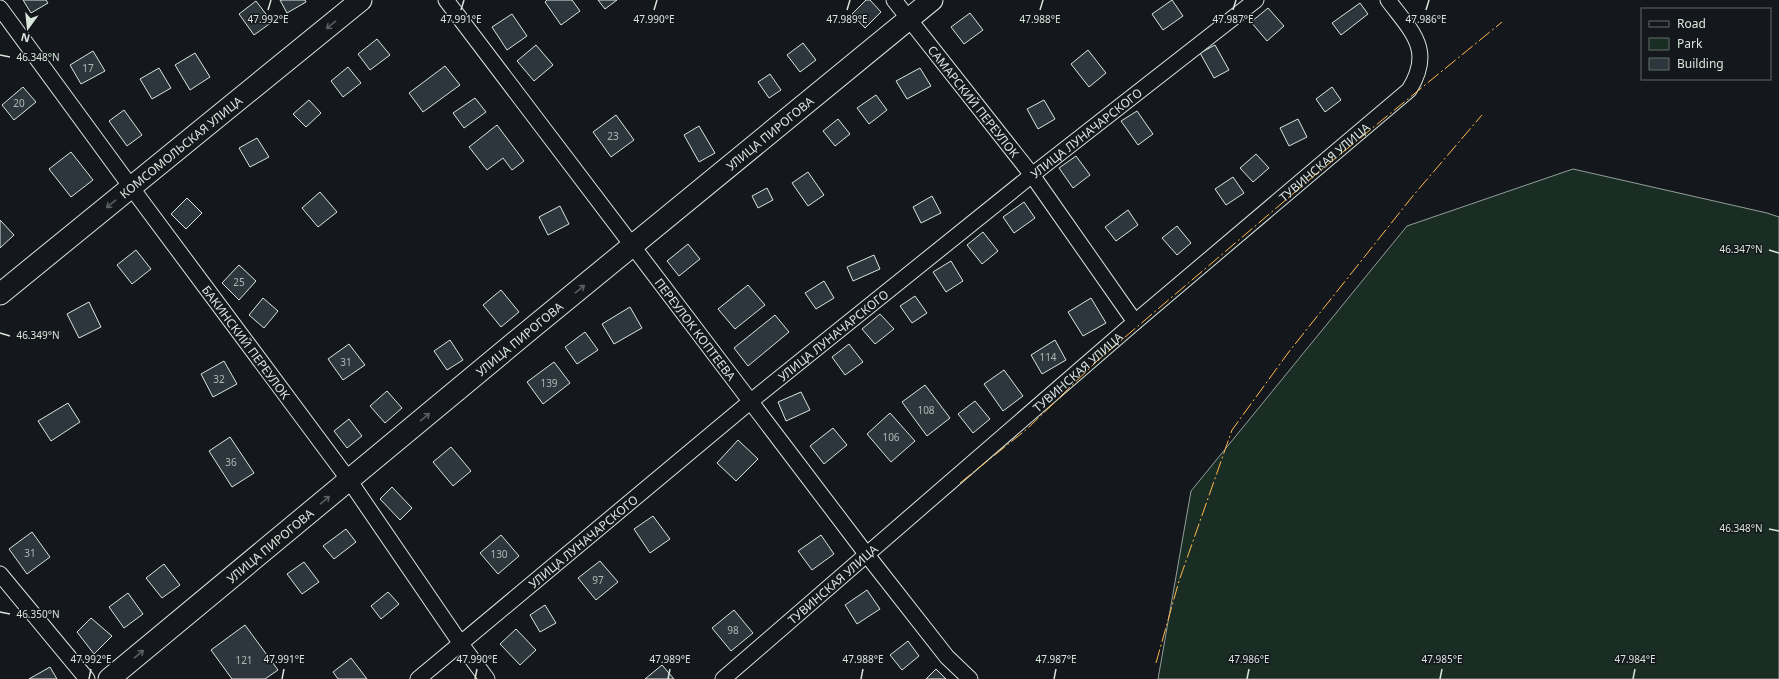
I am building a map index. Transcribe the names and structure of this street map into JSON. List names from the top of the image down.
{
  "streets": {
    "main road": ["УЛИЦА ПИРОГОВА", "КОМСОМОЛЬСКАЯ УЛИЦА"],
    "street": [
      "САМАРСКИЙ ПЕРЕУЛОК",
      "УЛИЦА ЛУНАЧАРСКОГО",
      "ТУВИНСКАЯ УЛИЦА",
      "ПЕРЕУЛОК КОПТЕЕВА",
      "БАКИНСКИЙ ПЕРЕУЛОК"
    ]
  },
  "crossings": [
    ["САМАРСКИЙ ПЕРЕУЛОК", "УЛИЦА ПИРОГОВА"],
    ["САМАРСКИЙ ПЕРЕУЛОК", "УЛИЦА ЛУНАЧАРСКОГО"],
    ["САМАРСКИЙ ПЕРЕУЛОК", "ТУВИНСКАЯ УЛИЦА"],
    ["УЛИЦА ПИРОГОВА", "ПЕРЕУЛОК КОПТЕЕВА"],
    ["УЛИЦА ПИРОГОВА", "БАКИНСКИЙ ПЕРЕУЛОК"],
    ["УЛИЦА ЛУНАЧАРСКОГО", "ПЕРЕУЛОК КОПТЕЕВА"],
    ["УЛИЦА ЛУНАЧАРСКОГО", "БАКИНСКИЙ ПЕРЕУЛОК"],
    ["КОМСОМОЛЬСКАЯ УЛИЦА", "БАКИНСКИЙ ПЕРЕУЛОК"],
    ["ТУВИНСКАЯ УЛИЦА", "ПЕРЕУЛОК КОПТЕЕВА"]
  ],
  "one_way": ["УЛИЦА ПИРОГОВА", "КОМСОМОЛЬСКАЯ УЛИЦА"],
  "house_numbers": [
    "17",
    "20",
    "23",
    "25",
    "114",
    "31",
    "32",
    "139",
    "108",
    "106",
    "36",
    "31",
    "130",
    "97",
    "98",
    "121"
  ],
  "legend": ["Road", "Park", "Building"],
  "north": "bottom",
  "coordinates": [
    "47.992°E",
    "47.991°E",
    "47.990°E",
    "47.989°E",
    "47.988°E",
    "47.987°E",
    "47.986°E",
    "46.348°N",
    "46.347°N",
    "46.349°N",
    "46.350°N",
    "47.985°E",
    "47.984°E"
  ]
}
